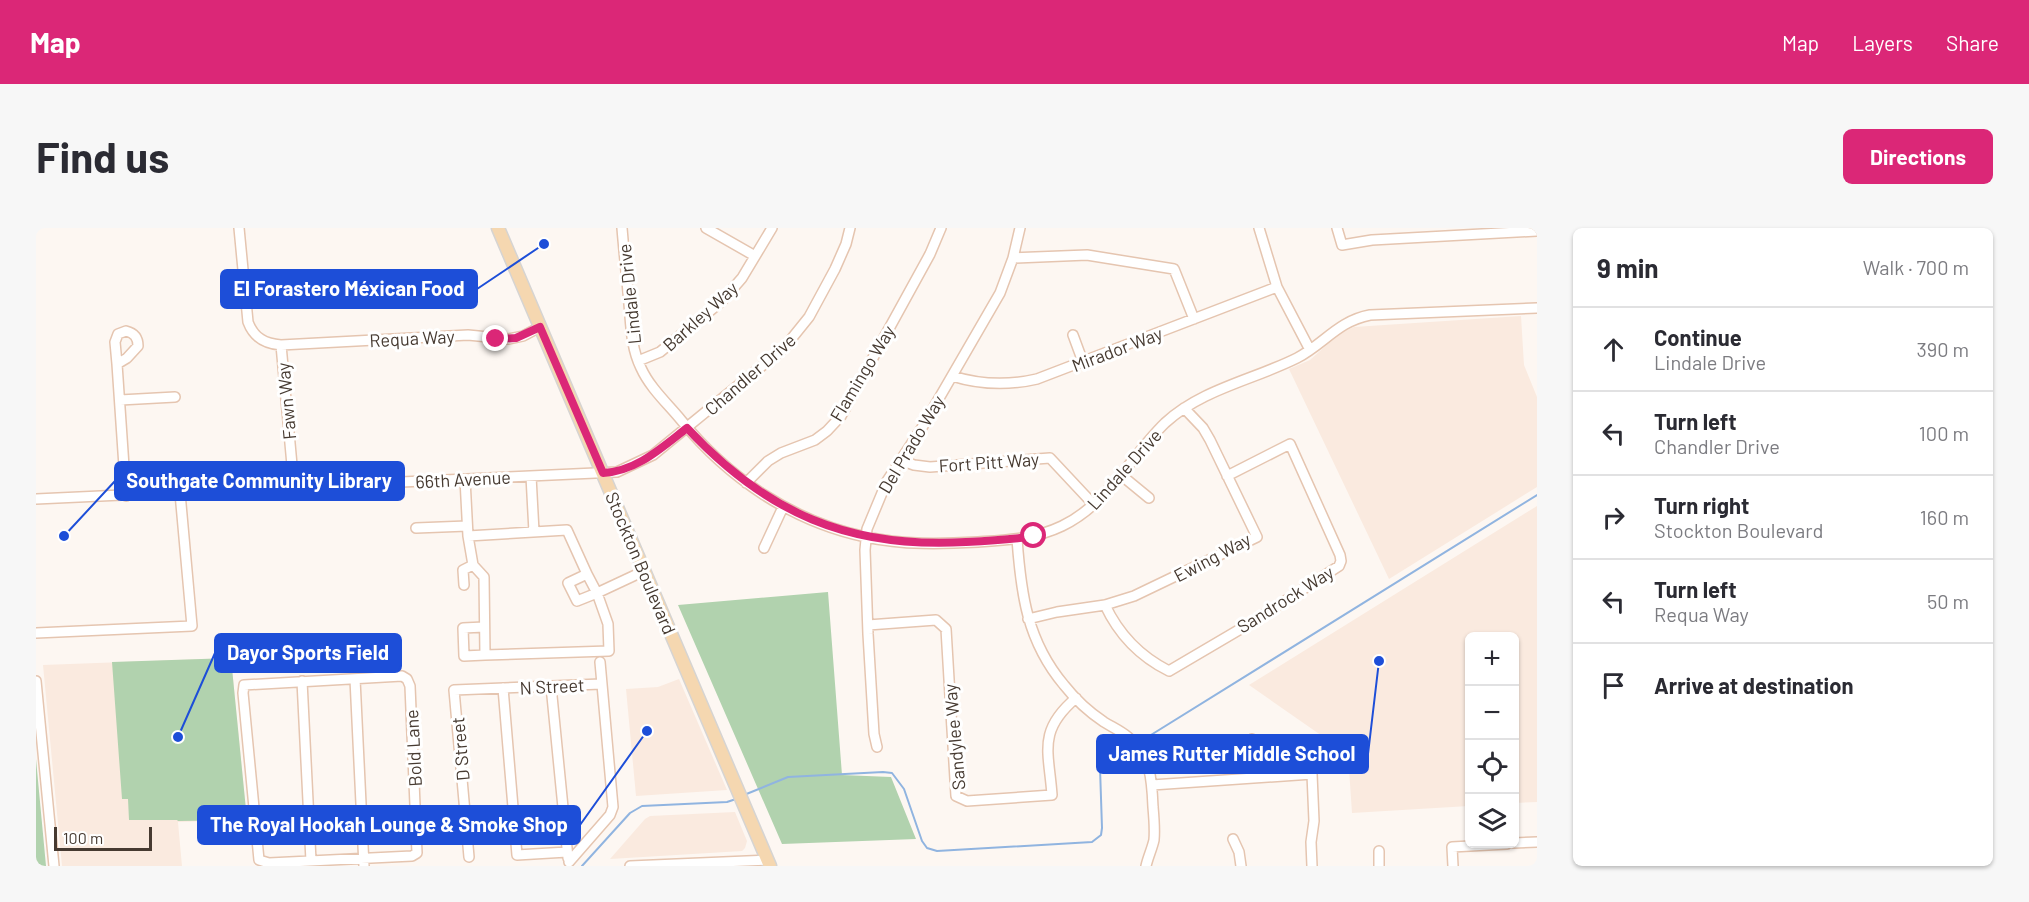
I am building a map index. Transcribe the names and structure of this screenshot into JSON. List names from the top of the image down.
{
  "streets": {
    "main road": ["Stockton Boulevard"],
    "street": [
      "Lindale Drive",
      "Barkley Way",
      "Requa Way",
      "Mirador Way",
      "Flamingo Way",
      "Chandler Drive",
      "Fawn Way",
      "Del Prado Way",
      "Fort Pitt Way",
      "66th Avenue",
      "Ewing Way",
      "Sandrock Way",
      "N Street",
      "Sandylee Way",
      "Bold Lane",
      "D Street"
    ]
  },
  "crossings": [
    ["Lindale Drive", "Barkley Way"],
    ["Lindale Drive", "Flamingo Way"],
    ["Lindale Drive", "Chandler Drive"],
    ["Lindale Drive", "Del Prado Way"],
    ["Lindale Drive", "Fort Pitt Way"],
    ["Lindale Drive", "Ewing Way"],
    ["Requa Way", "Fawn Way"],
    ["Requa Way", "Stockton Boulevard"],
    ["Mirador Way", "Del Prado Way"],
    ["Chandler Drive", "66th Avenue"],
    ["Chandler Drive", "Stockton Boulevard"],
    ["Fawn Way", "66th Avenue"],
    ["Del Prado Way", "Fort Pitt Way"],
    ["Del Prado Way", "Sandylee Way"],
    ["66th Avenue", "Stockton Boulevard"],
    ["Ewing Way", "Sandrock Way"],
    ["N Street", "D Street"]
  ],
  "places": [
    "El Forastero Méxican Food",
    "Southgate Community Library",
    "James Rutter Middle School",
    "The Royal Hookah Lounge & Smoke Shop",
    "Dayor Sports Field"
  ],
  "scale_bar": "100 m",
  "page": {
    "header": "Map",
    "nav": ["Map", "Layers", "Share"],
    "buttons": "Directions",
    "title": "Find us",
    "heading": ["9 min", "Walk · 700 m"],
    "list": [
      ["Continue", "Lindale Drive", "390 m"],
      ["Turn left", "Chandler Drive", "100 m"],
      ["Turn right", "Stockton Boulevard", "160 m"],
      ["Turn left", "Requa Way", "50 m"],
      "Arrive at destination"
    ],
    "map_buttons": ["+", "−"],
    "scale": "100 m"
  }
}
